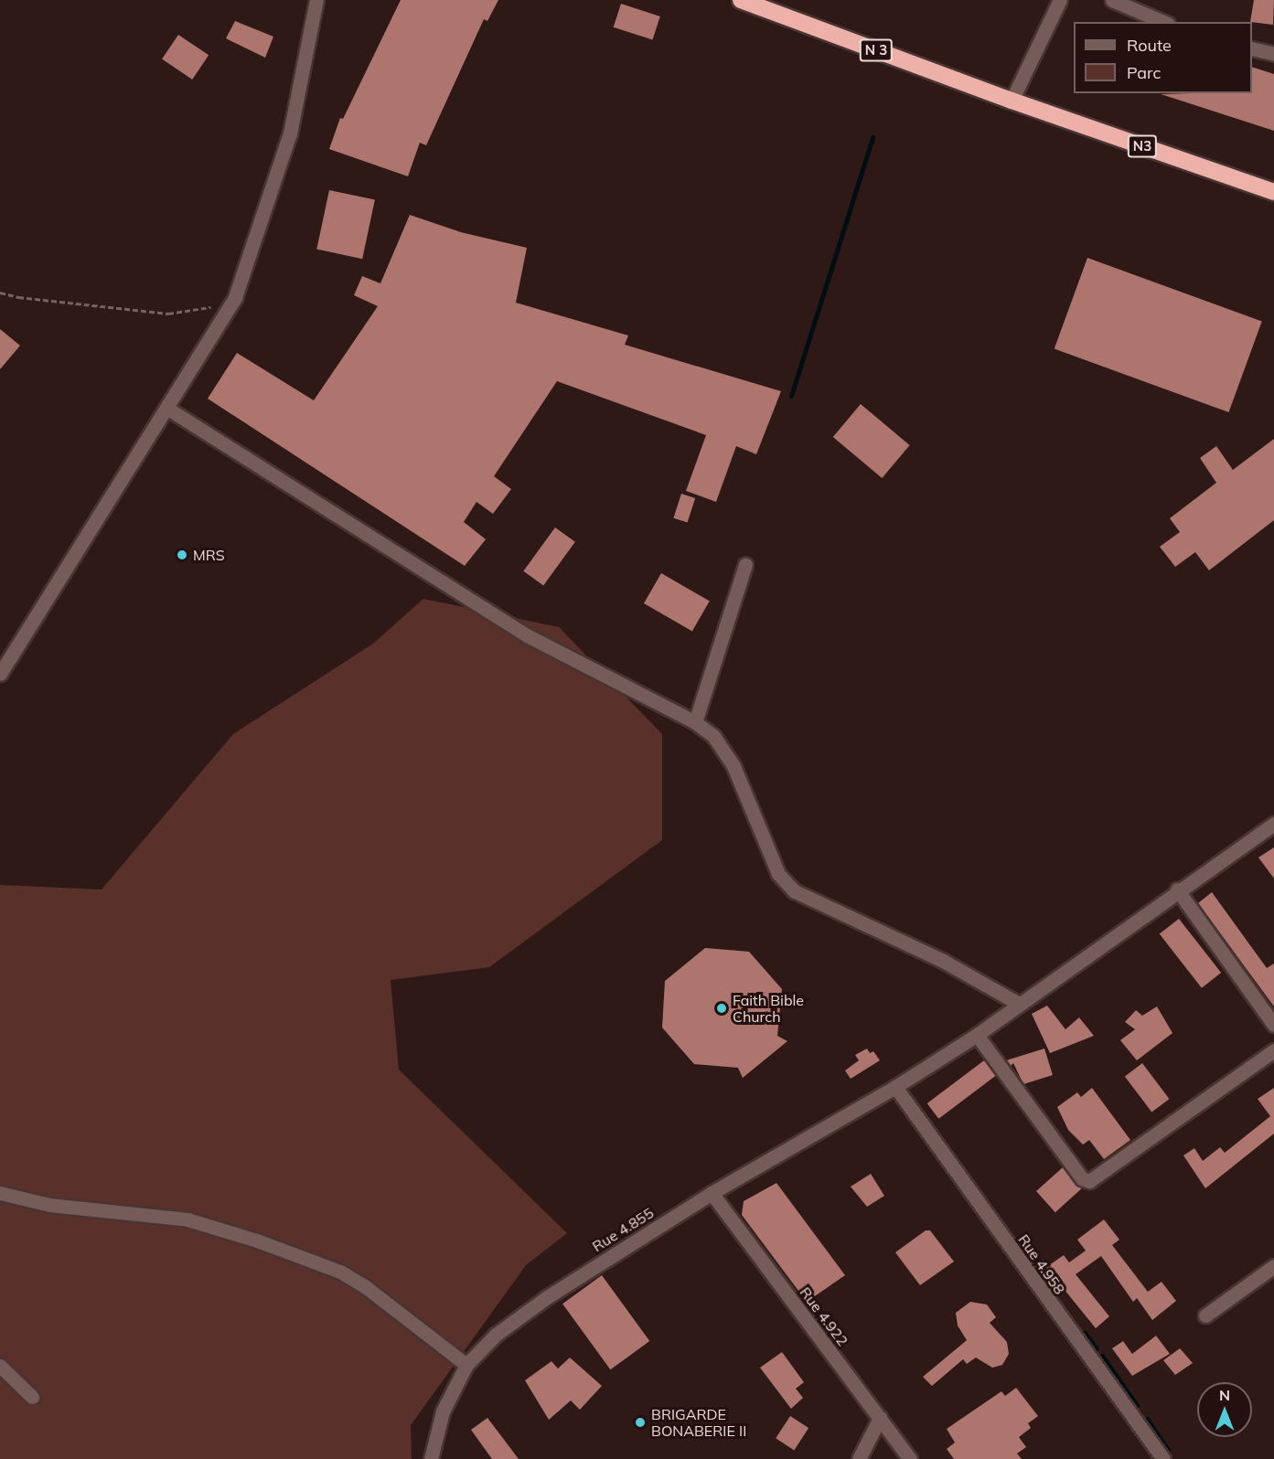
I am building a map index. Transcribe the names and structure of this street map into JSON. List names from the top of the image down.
{
  "streets": {
    "highway": ["N 3", "N3"],
    "street": ["Rue 4.855", "Rue 4.958", "Rue 4.922"]
  },
  "crossings": [
    ["N 3", "N3"],
    ["Rue 4.855", "Rue 4.958"],
    ["Rue 4.855", "Rue 4.922"]
  ],
  "places": ["MRS", "Faith Bible Church", "BRIGARDE BONABERIE II"],
  "legend": ["Route", "Parc"],
  "north": "top"
}
